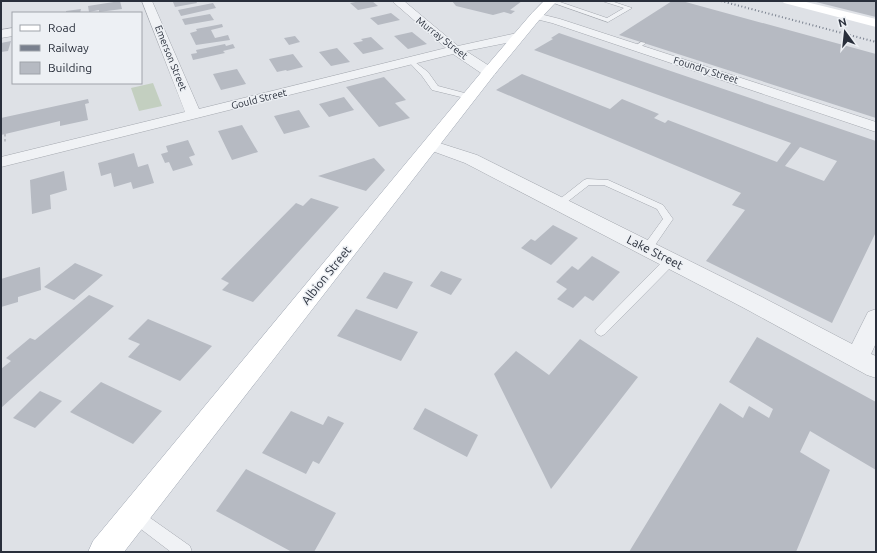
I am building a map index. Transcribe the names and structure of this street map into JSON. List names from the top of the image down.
{
  "streets": {
    "main road": ["Albion Street"],
    "street": [
      "Murray Street",
      "Emerson Street",
      "Foundry Street",
      "Gould Street",
      "Lake Street"
    ]
  },
  "crossings": [
    ["Murray Street", "Gould Street"],
    ["Murray Street", "Albion Street"],
    ["Emerson Street", "Gould Street"],
    ["Foundry Street", "Albion Street"],
    ["Gould Street", "Albion Street"],
    ["Lake Street", "Albion Street"]
  ],
  "legend": ["Road", "Railway", "Building"],
  "north": "top"
}
